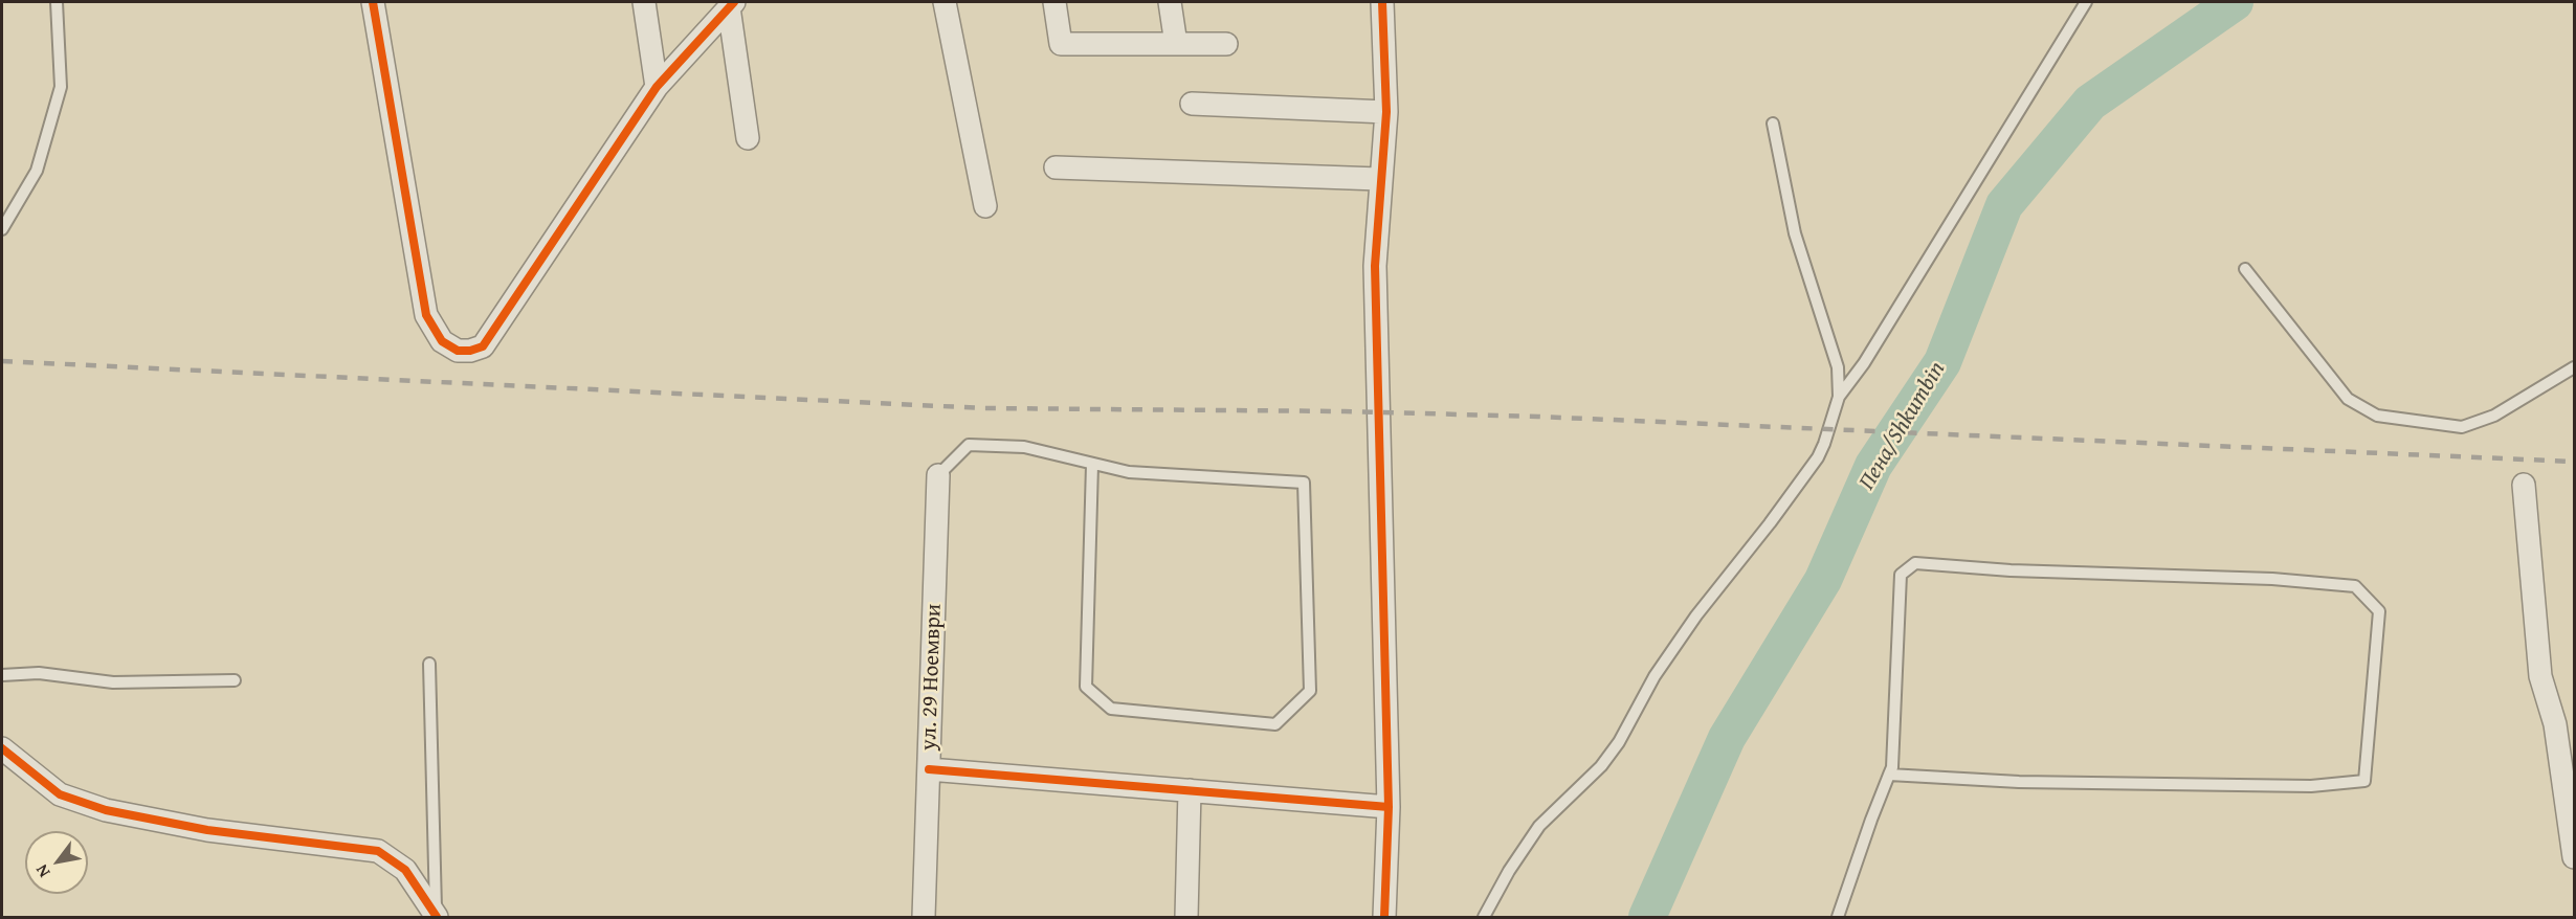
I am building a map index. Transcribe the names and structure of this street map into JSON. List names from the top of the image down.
{
  "streets": {
    "street": ["ул. 29 Ноември"]
  },
  "water": ["Пена/Shkumbin"],
  "north": "bottom left"
}
